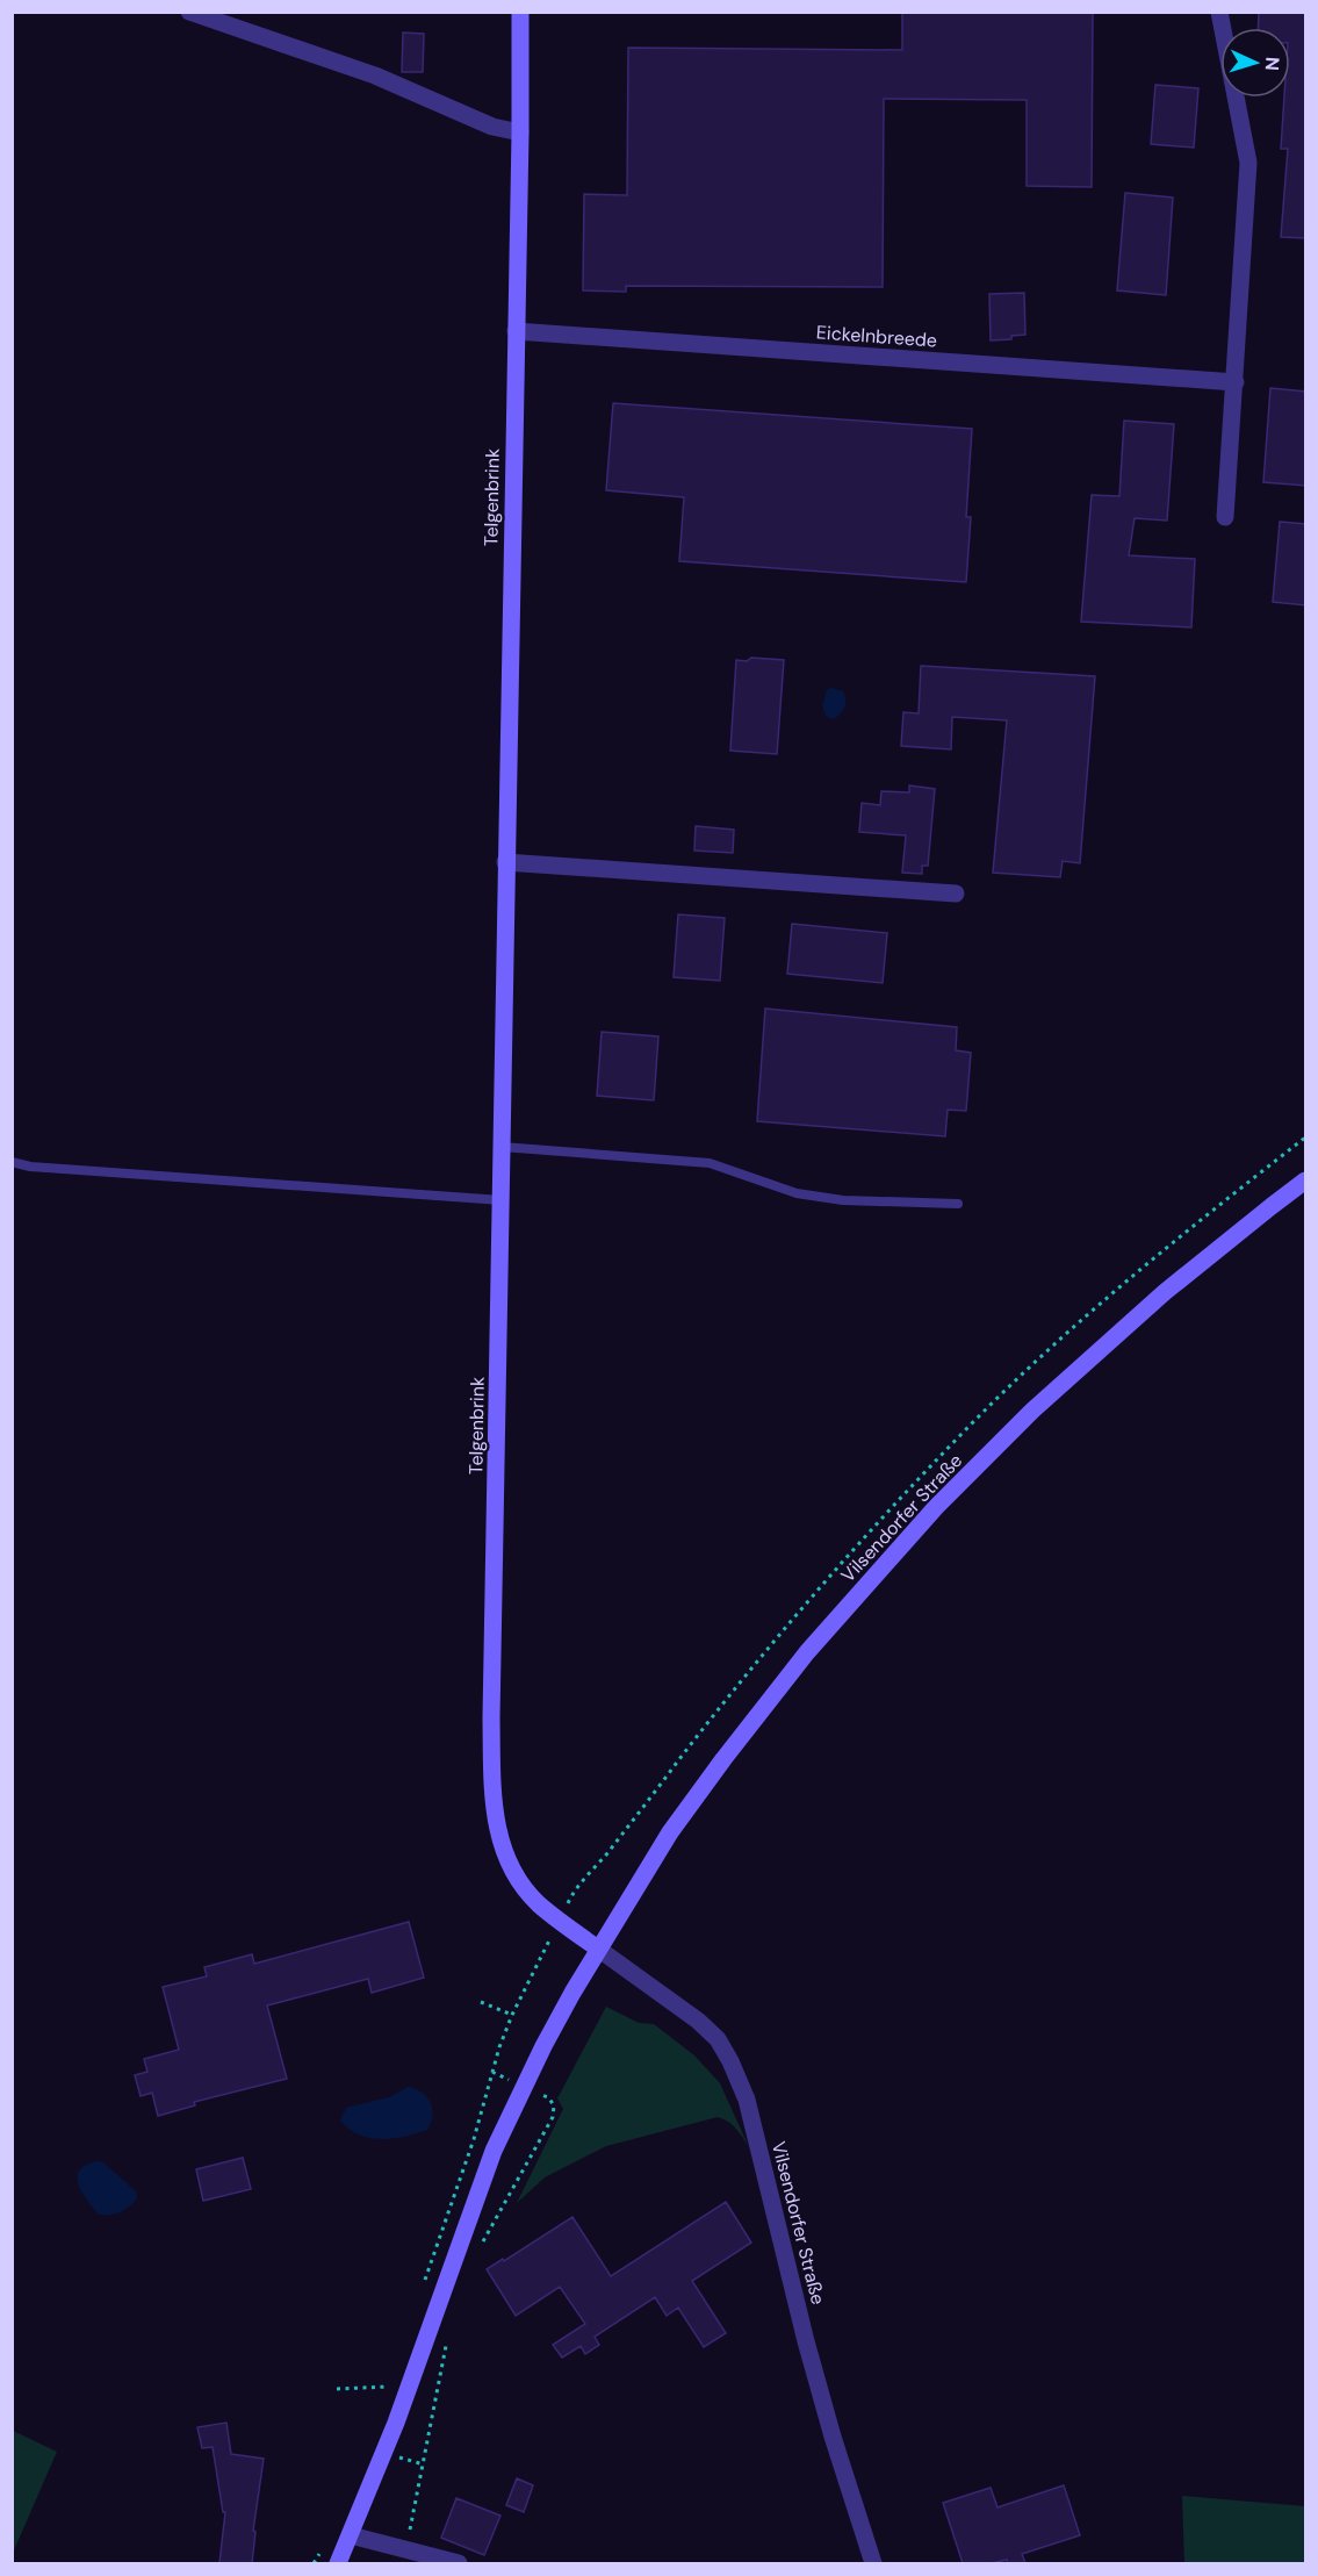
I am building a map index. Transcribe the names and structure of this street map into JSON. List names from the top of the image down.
{
  "streets": {
    "street": ["Eickelnbreede", "Telgenbrink", "Vilsendorfer Straße"]
  },
  "crossings": [
    ["Eickelnbreede", "Telgenbrink"],
    ["Telgenbrink", "Vilsendorfer Straße"]
  ],
  "north": "right"
}
